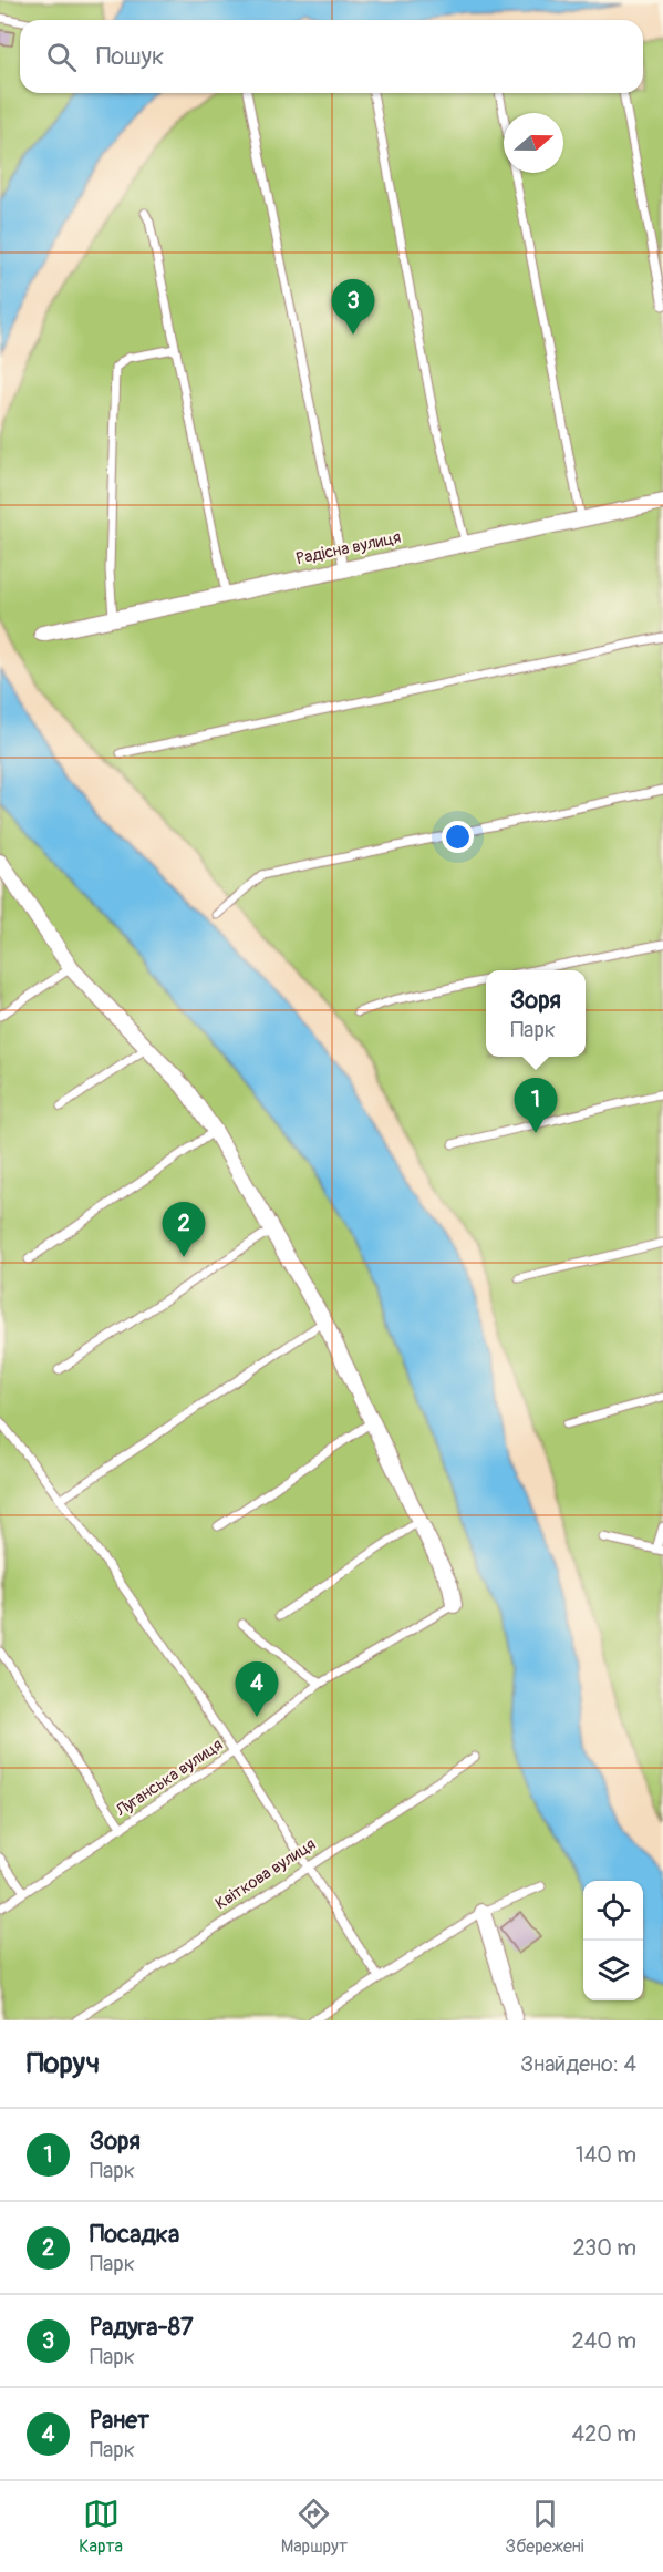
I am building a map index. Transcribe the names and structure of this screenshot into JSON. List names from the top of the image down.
{
  "streets": {
    "street": ["Радісна вулиця"],
    "lane": ["Луганська вулиця", "Квіткова вулиця"]
  },
  "north": "right",
  "page": {
    "search": "Пошук",
    "pins": [
      "3",
      "1",
      "2",
      "4"
    ],
    "popup": ["Зоря", "Парк"],
    "heading": ["Поруч", "Знайдено: 4"],
    "list": [
      {
        "mark": "1",
        "name": "Зоря",
        "note": "Парк",
        "value": "140 m"
      },
      {
        "mark": "2",
        "name": "Посадка",
        "note": "Парк",
        "value": "230 m"
      },
      {
        "mark": "3",
        "name": "Радуга-87",
        "note": "Парк",
        "value": "240 m"
      },
      {
        "mark": "4",
        "name": "Ранет",
        "note": "Парк",
        "value": "420 m"
      }
    ],
    "nav": ["Карта", "Маршрут", "Збережені"]
  }
}
